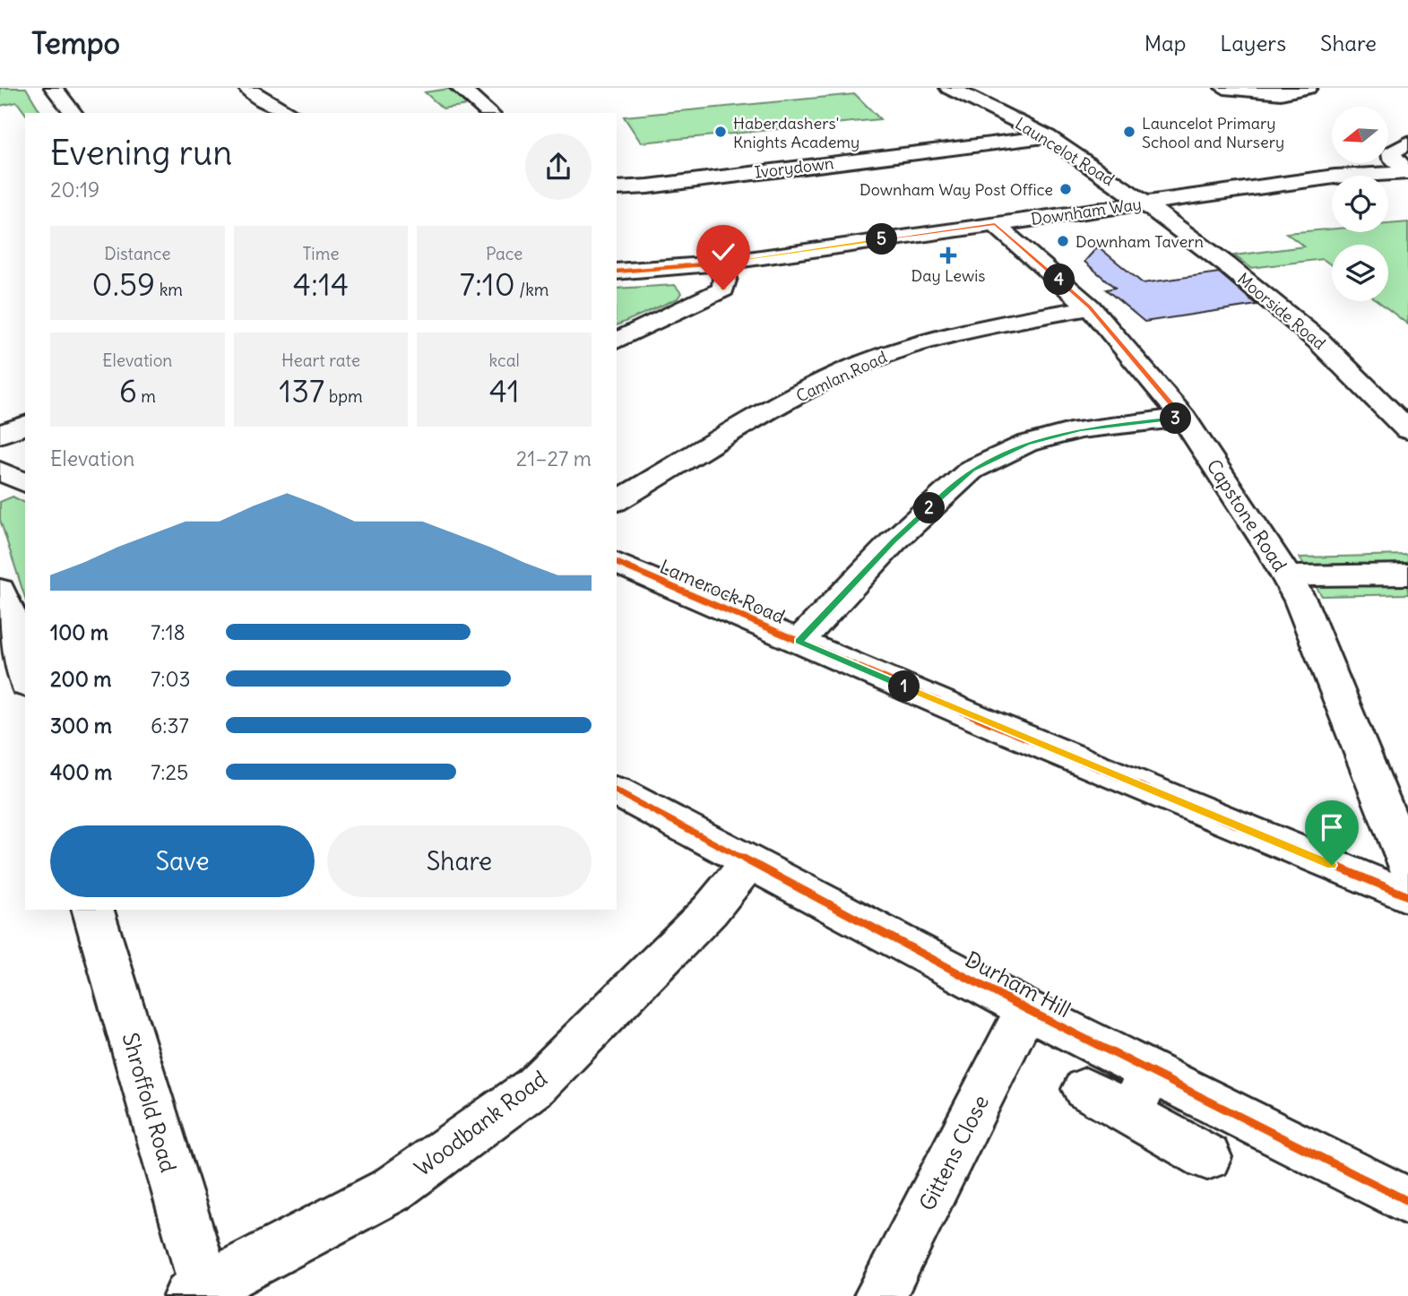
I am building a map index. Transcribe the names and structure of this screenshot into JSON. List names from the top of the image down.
{
  "streets": {
    "street": [
      "Launcelot Road",
      "Ivorydown",
      "Downham Way",
      "Moorside Road",
      "Camlan Road",
      "Capstone Road",
      "Lamerock Road",
      "Durham Hill",
      "Shroffold Road",
      "Woodbank Road",
      "Gittens Close"
    ]
  },
  "crossings": [
    ["Launcelot Road", "Ivorydown"],
    ["Launcelot Road", "Downham Way"],
    ["Launcelot Road", "Moorside Road"],
    ["Downham Way", "Moorside Road"],
    ["Downham Way", "Capstone Road"],
    ["Camlan Road", "Capstone Road"],
    ["Durham Hill", "Woodbank Road"],
    ["Durham Hill", "Gittens Close"],
    ["Shroffold Road", "Woodbank Road"]
  ],
  "places": {
    "other": [
      "Haberdashers' Knights Academy",
      "Launcelot Primary School and Nursery",
      "Downham Way Post Office",
      "Downham Tavern"
    ],
    "health": ["Day Lewis"]
  },
  "north": "left",
  "page": {
    "header": "Tempo",
    "nav": ["Map", "Layers", "Share"],
    "heading": ["Evening run", "20:19"],
    "stats": [
      ["Distance", "0.59 km"],
      ["Time", "4:14"],
      ["Pace", "7:10 /km"],
      ["Elevation", "6 m"],
      ["Heart rate", "137 bpm"],
      ["kcal", "41"]
    ],
    "pins": [
      "5",
      "4",
      "3",
      "2",
      "1"
    ],
    "chart": ["Elevation", "21–27 m"],
    "list": [
      {
        "name": "100 m",
        "note": "7:18"
      },
      {
        "name": "200 m",
        "note": "7:03"
      },
      {
        "name": "300 m",
        "note": "6:37"
      },
      {
        "name": "400 m",
        "note": "7:25"
      }
    ],
    "buttons": ["Save", "Share"]
  }
}
